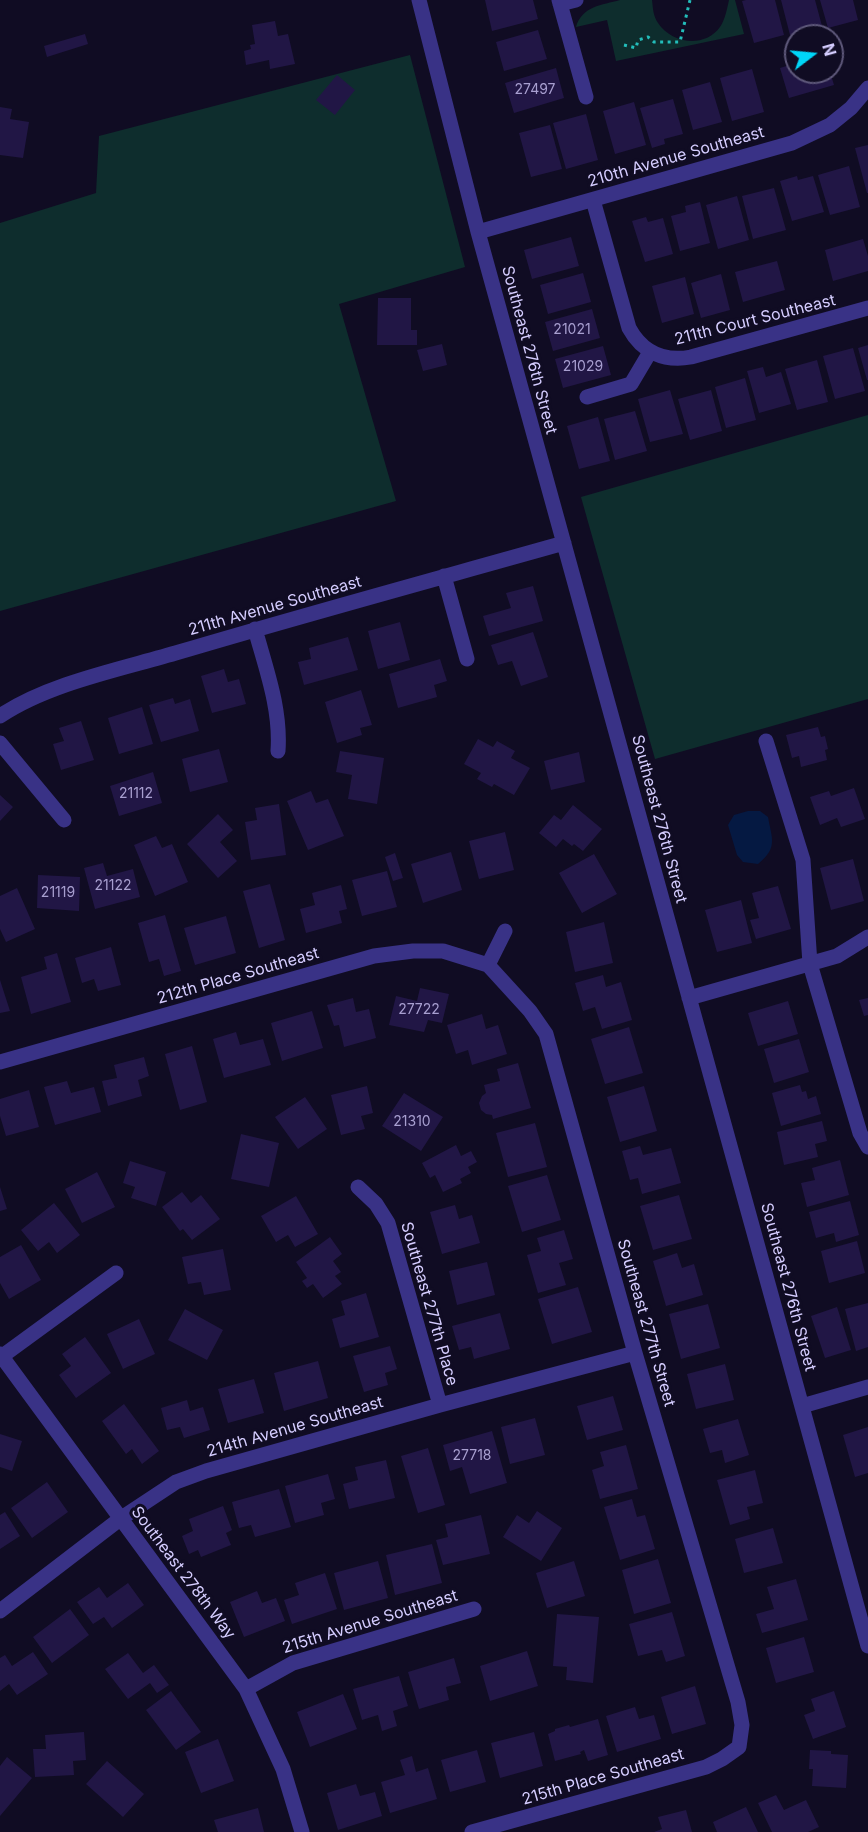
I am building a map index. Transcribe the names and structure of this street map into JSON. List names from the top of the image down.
{
  "streets": {
    "street": [
      "210th Avenue Southeast",
      "211th Court Southeast",
      "Southeast 276th Street",
      "211th Avenue Southeast",
      "212th Place Southeast",
      "Southeast 277th Place",
      "Southeast 277th Street",
      "214th Avenue Southeast",
      "Southeast 278th Way",
      "215th Avenue Southeast",
      "215th Place Southeast"
    ]
  },
  "crossings": [
    ["210th Avenue Southeast", "Southeast 276th Street"],
    ["Southeast 276th Street", "211th Avenue Southeast"],
    ["212th Place Southeast", "Southeast 277th Street"],
    ["Southeast 277th Place", "214th Avenue Southeast"],
    ["Southeast 277th Street", "214th Avenue Southeast"],
    ["Southeast 277th Street", "215th Place Southeast"],
    ["214th Avenue Southeast", "Southeast 278th Way"],
    ["Southeast 278th Way", "215th Avenue Southeast"]
  ],
  "house_numbers": [
    "27497",
    "21021",
    "21029",
    "21112",
    "21122",
    "21119",
    "27722",
    "21310",
    "27718"
  ],
  "north": "right"
}
